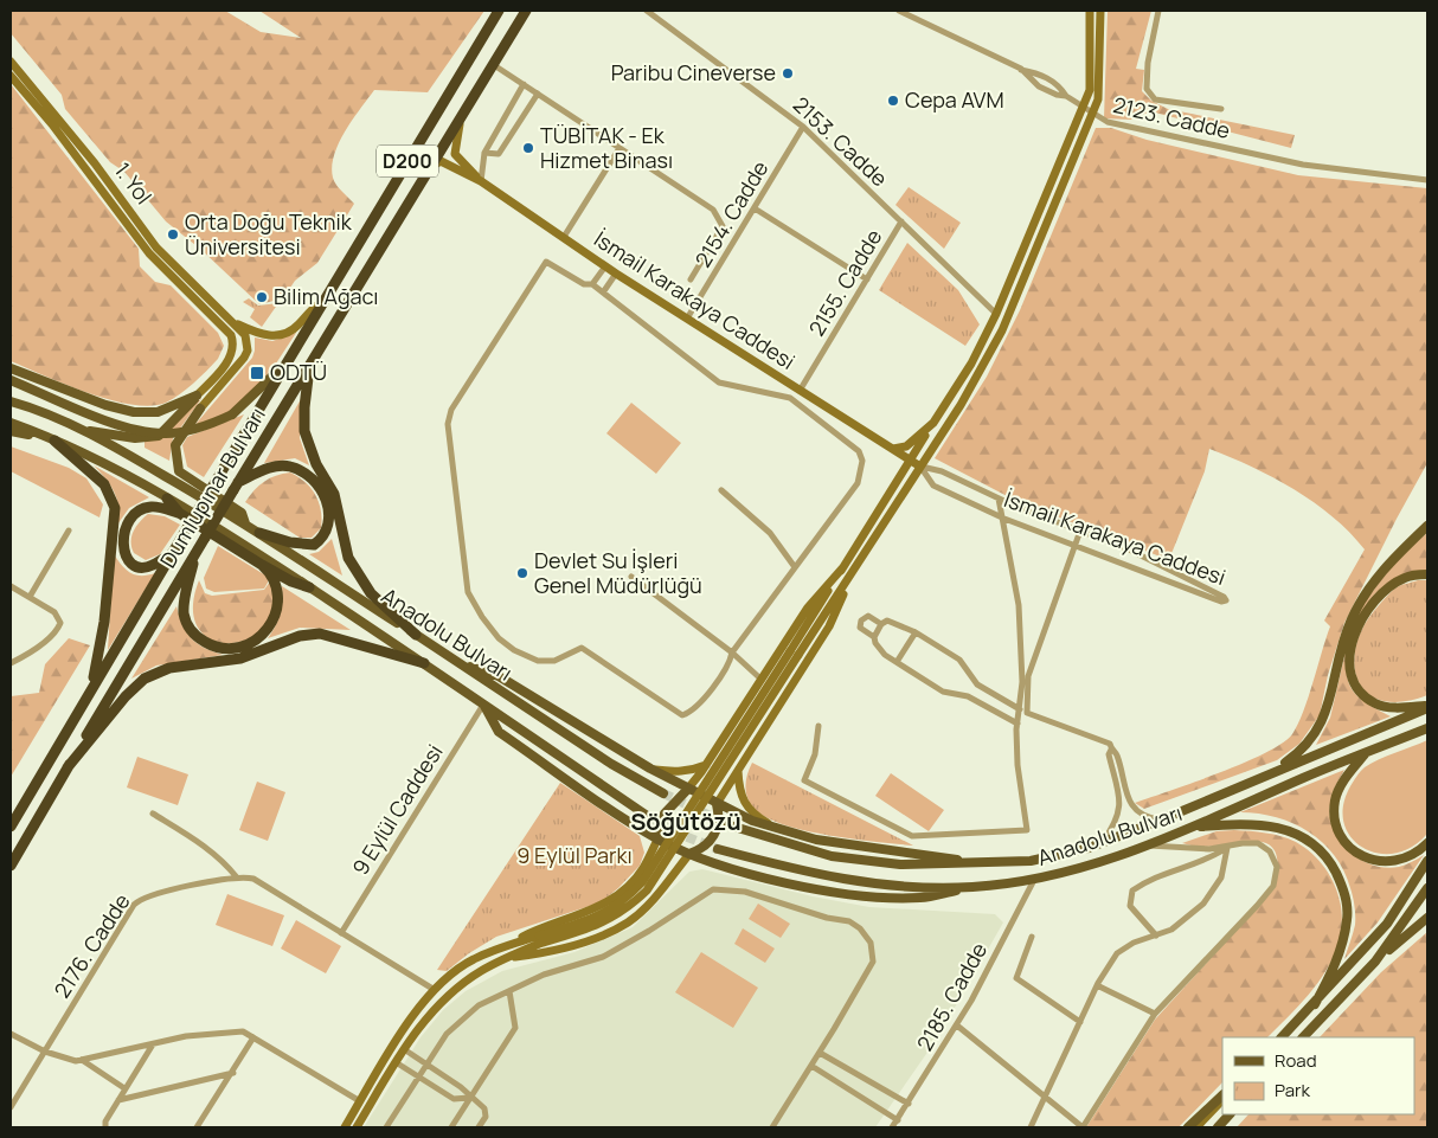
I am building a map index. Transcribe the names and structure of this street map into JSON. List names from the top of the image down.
{
  "streets": {
    "highway": ["D200", "Dumlupınar Bulvarı"],
    "main road": ["Anadolu Bulvarı"],
    "street": [
      "2123. Cadde",
      "2153. Cadde",
      "1. Yol",
      "2154. Cadde",
      "2155. Cadde",
      "İsmail Karakaya Caddesi",
      "9 Eylül Caddesi",
      "2176. Cadde",
      "2185. Cadde"
    ]
  },
  "crossings": [
    ["2153. Cadde", "2154. Cadde"],
    ["2153. Cadde", "2155. Cadde"],
    ["2154. Cadde", "İsmail Karakaya Caddesi"],
    ["2155. Cadde", "İsmail Karakaya Caddesi"],
    ["İsmail Karakaya Caddesi", "Dumlupınar Bulvarı"],
    ["Anadolu Bulvarı", "9 Eylül Caddesi"],
    ["Anadolu Bulvarı", "2185. Cadde"],
    ["9 Eylül Caddesi", "2176. Cadde"]
  ],
  "districts": ["Söğütözü"],
  "parks": ["9 Eylül Parkı"],
  "places": {
    "other": [
      "Paribu Cineverse",
      "Cepa AVM",
      "TÜBİTAK - Ek Hizmet Binası",
      "Orta Doğu Teknik Üniversitesi",
      "Bilim Ağacı",
      "Devlet Su İşleri Genel Müdürlüğü"
    ],
    "transit": ["ODTÜ"]
  },
  "legend": ["Road", "Park"]
}
